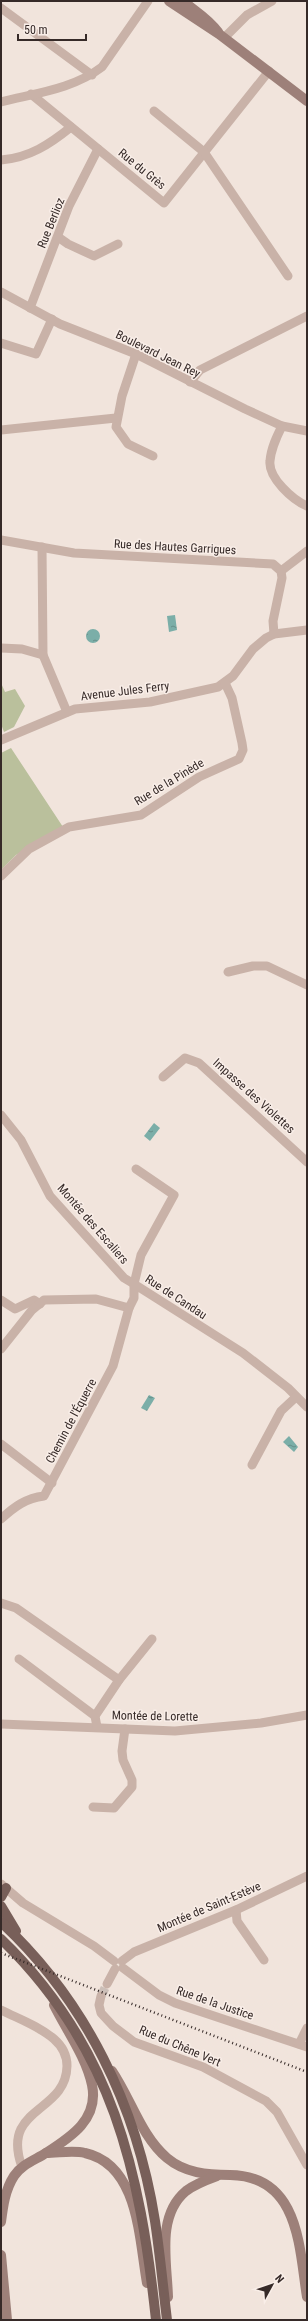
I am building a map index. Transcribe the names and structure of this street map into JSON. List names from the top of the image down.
{
  "streets": {
    "street": [
      "Rue du Grès",
      "Rue Berlioz",
      "Boulevard Jean Rey",
      "Rue des Hautes Garrigues",
      "Avenue Jules Ferry",
      "Rue de la Pinède",
      "Impasse des Violettes",
      "Montée des Escaliers",
      "Rue de Candau",
      "Chemin de l'Équerre",
      "Montée de Lorette",
      "Montée de Saint-Estève",
      "Rue de la Justice",
      "Rue du Chêne Vert"
    ]
  },
  "crossings": [
    ["Rue du Grès", "Rue Berlioz"],
    ["Rue Berlioz", "Boulevard Jean Rey"],
    ["Avenue Jules Ferry", "Rue de la Pinède"],
    ["Montée des Escaliers", "Rue de Candau"],
    ["Rue de Candau", "Chemin de l'Équerre"],
    ["Montée de Saint-Estève", "Rue de la Justice"]
  ],
  "scale_bar": "50 m",
  "north": "top right"
}
